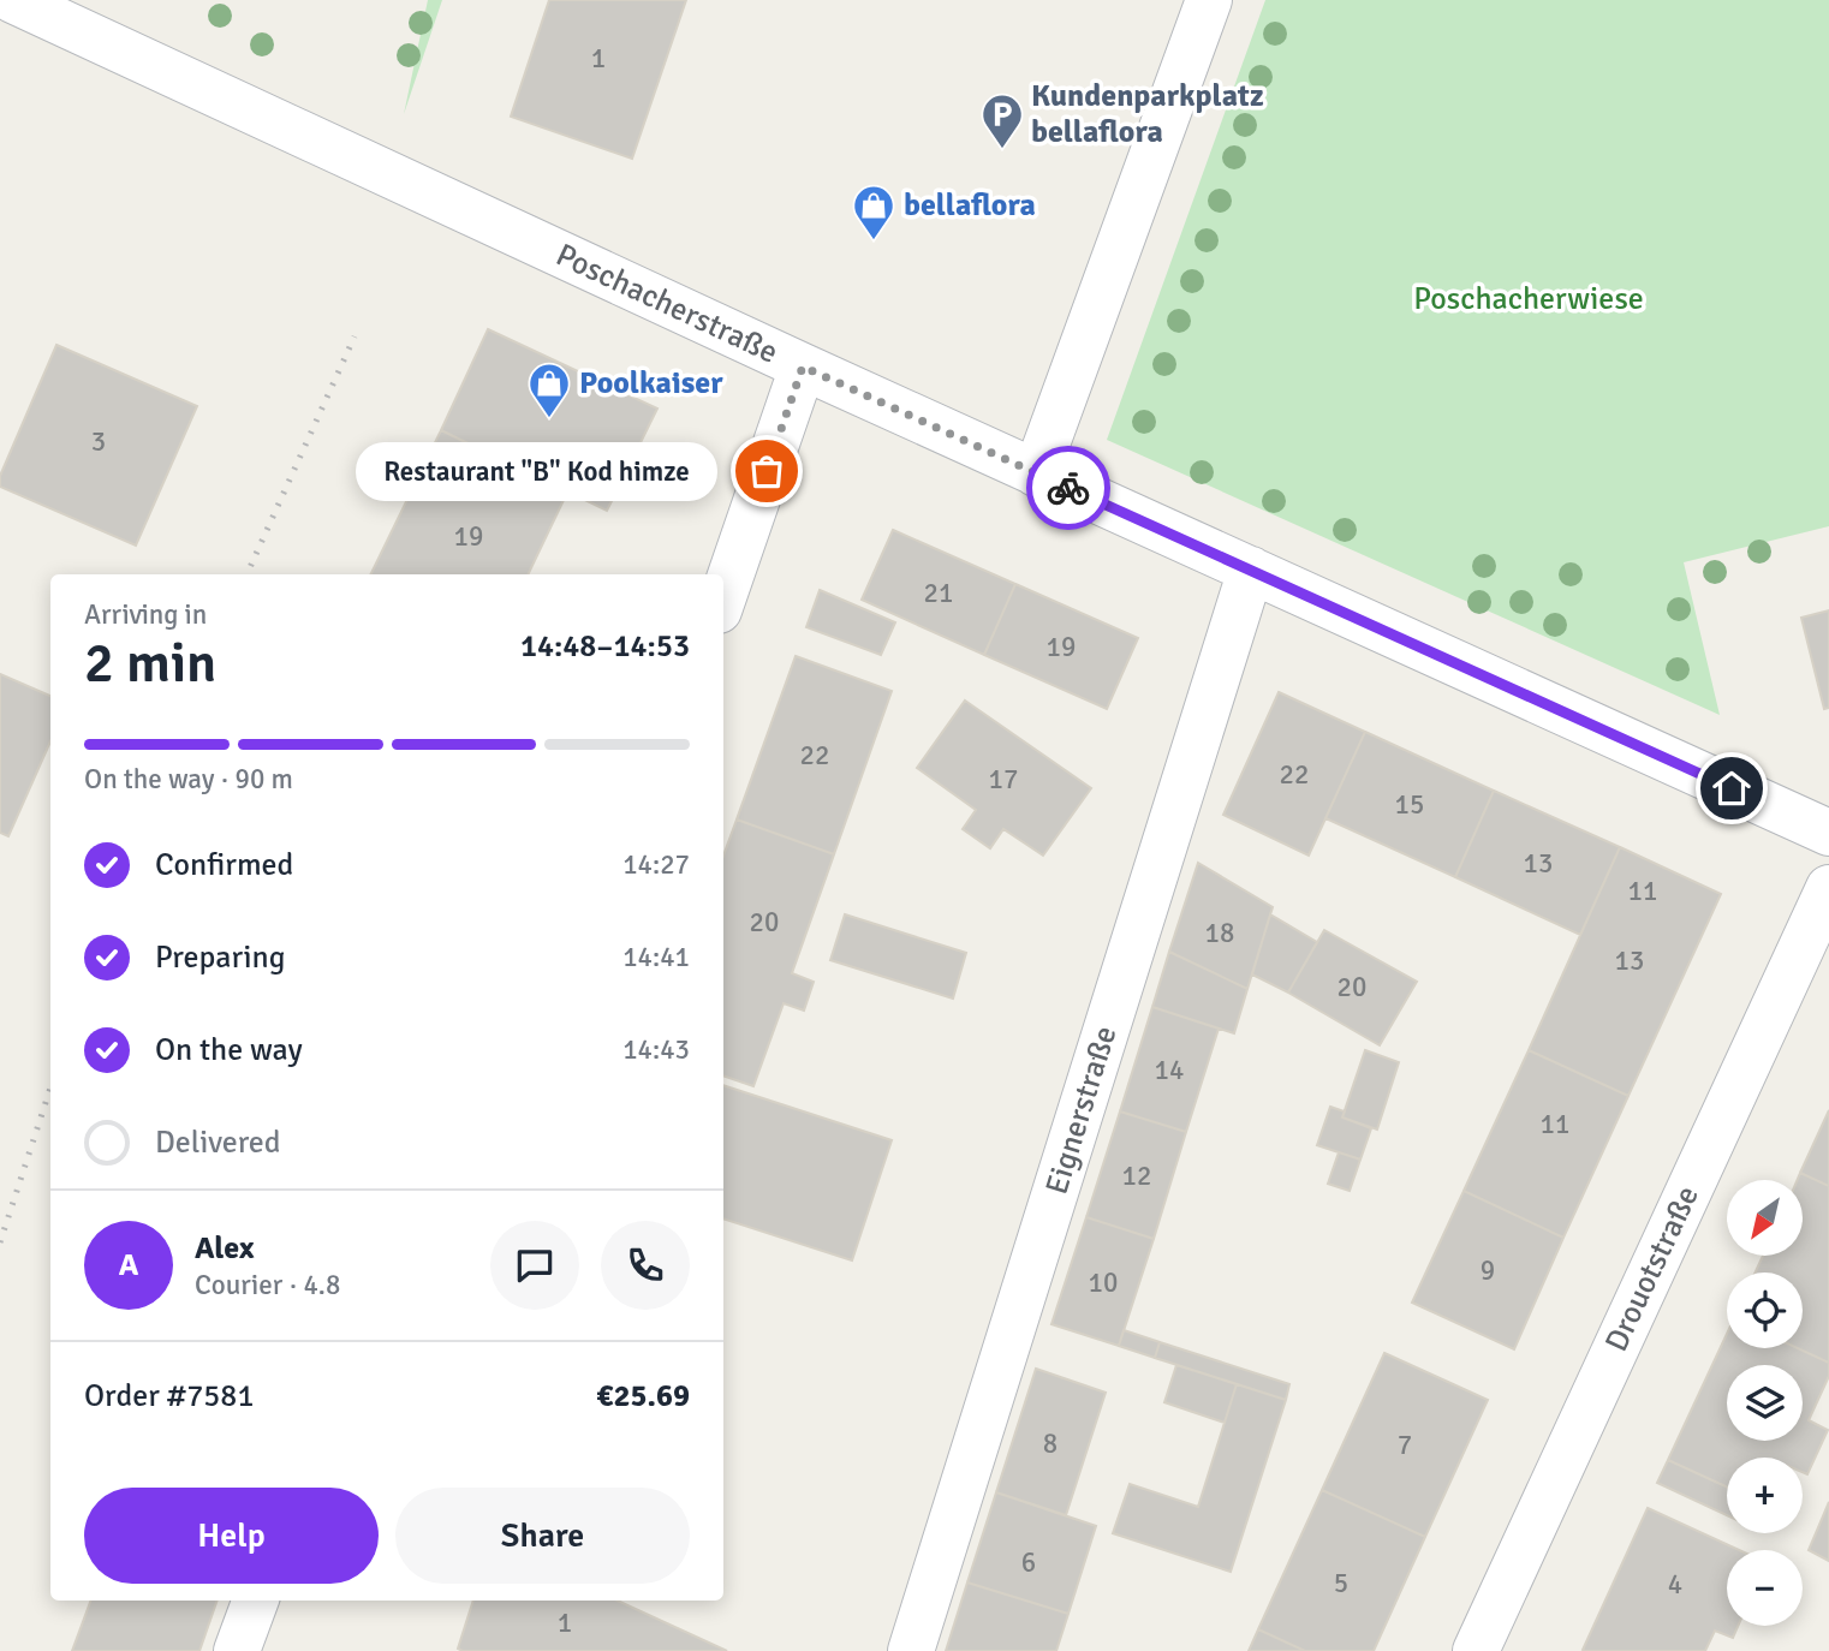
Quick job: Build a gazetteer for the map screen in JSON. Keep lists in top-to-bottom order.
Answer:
{
  "streets": {
    "street": ["Poschacherstraße", "Eignerstraße", "Drouotstraße"]
  },
  "crossings": [
    ["Poschacherstraße", "Eignerstraße"]
  ],
  "parks": ["Poschacherwiese"],
  "places": {
    "parking": ["Kundenparkplatz bellaflora"],
    "shop": ["bellaflora", "Poolkaiser"],
    "other": ["Restaurant \"B\" Kod himze"]
  },
  "house_numbers": [
    "1",
    "3",
    "19",
    "21",
    "19",
    "22",
    "22",
    "17",
    "15",
    "13",
    "11",
    "20",
    "18",
    "13",
    "20",
    "14",
    "11",
    "12",
    "9",
    "10",
    "8",
    "7",
    "6",
    "5",
    "4",
    "1"
  ],
  "north": "bottom left",
  "page": {
    "bubble": "Restaurant \"B\" Kod himze",
    "heading": ["2 min", "Arriving in", "14:48–14:53"],
    "panel": [
      "Alex",
      "Courier · 4.8",
      "Order #7581",
      "€25.69"
    ],
    "bar": "On the way · 90 m",
    "list": [
      ["Confirmed", "14:27"],
      ["Preparing", "14:41"],
      ["On the way", "14:43"],
      "Delivered"
    ],
    "map_buttons": ["+", "−"],
    "round": "A",
    "buttons": ["Help", "Share"]
  }
}
